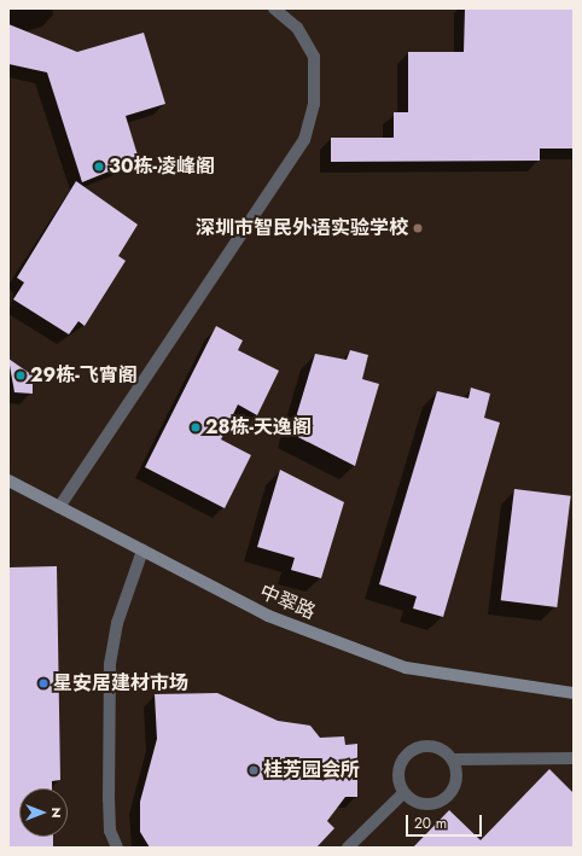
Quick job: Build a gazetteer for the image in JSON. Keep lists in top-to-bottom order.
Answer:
{
  "streets": {
    "main road": ["中翠路"]
  },
  "places": [
    "30栋-凌峰阁",
    "深圳市智民外语实验学校",
    "29栋-飞宵阁",
    "28栋-天逸阁",
    "星安居建材市场",
    "桂芳园会所"
  ],
  "scale_bar": "20 m",
  "north": "right"
}
